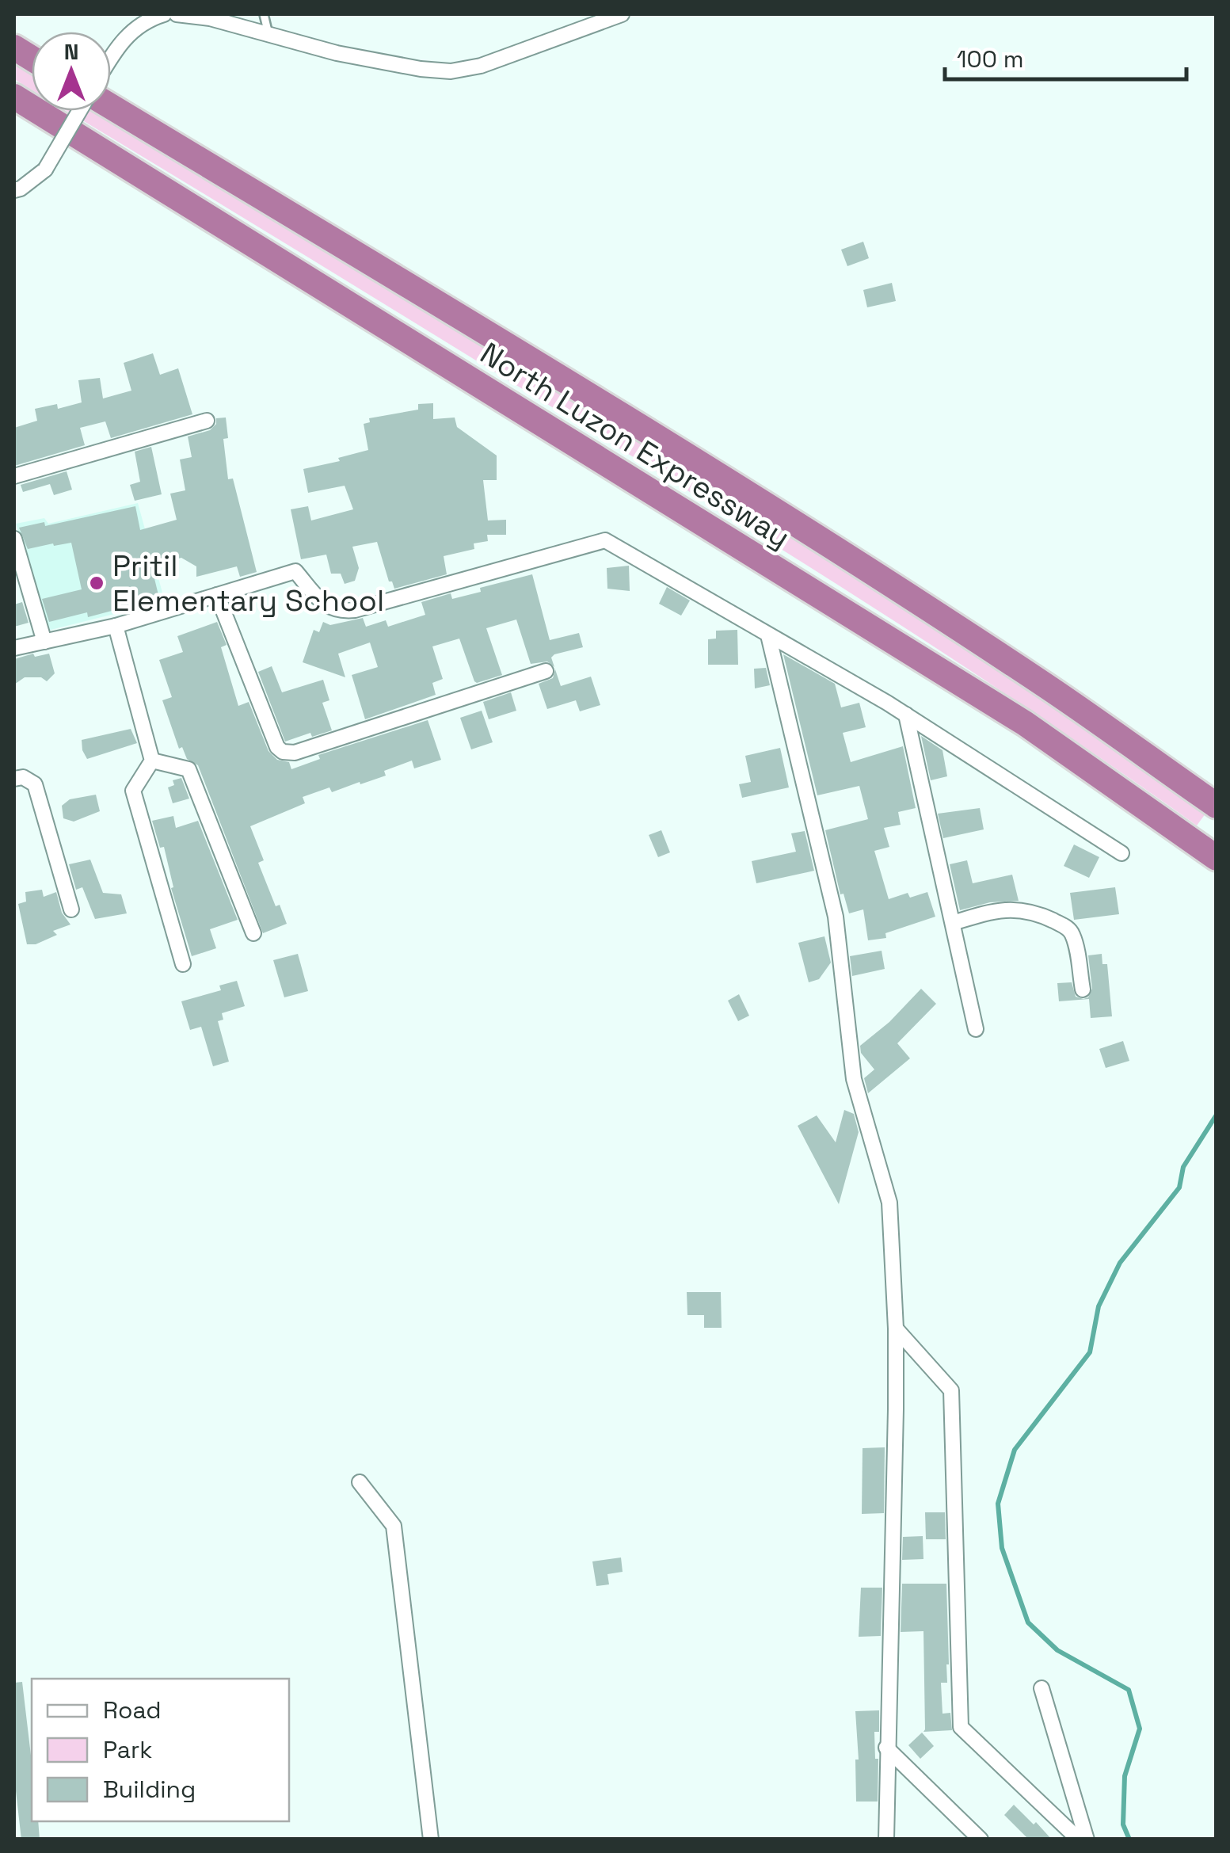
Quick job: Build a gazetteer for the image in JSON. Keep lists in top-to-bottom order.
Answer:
{
  "streets": {
    "highway": ["North Luzon Expressway"]
  },
  "places": ["Pritil Elementary School"],
  "legend": ["Road", "Park", "Building"],
  "scale_bar": "100 m",
  "north": "top"
}
